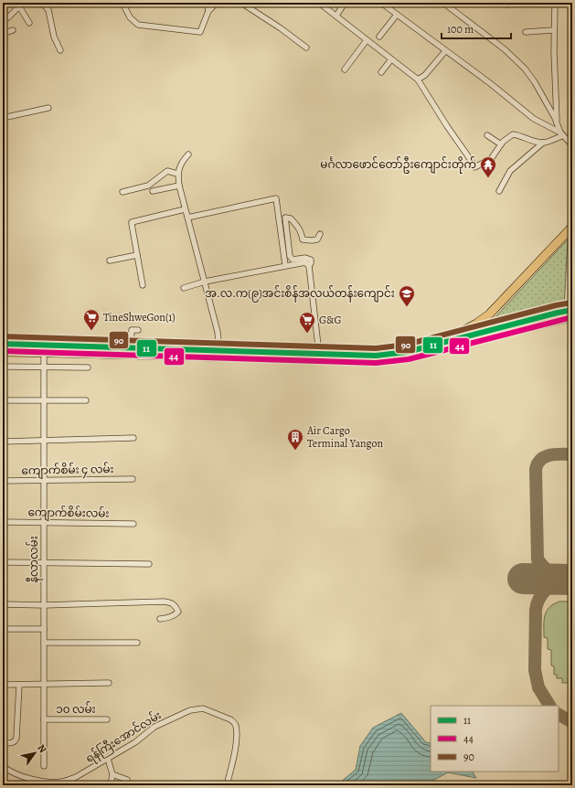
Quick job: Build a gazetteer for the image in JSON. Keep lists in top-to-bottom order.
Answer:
{
  "streets": {
    "street": [
      "ကျောက်စိမ်း ၄ လမ်း",
      "ကျောက်စိမ်းလမ်း",
      "နီလာလမ်း",
      "၁၀ လမ်း",
      "ရန်ကြီးအောင်လမ်း"
    ]
  },
  "crossings": [
    ["ကျောက်စိမ်း ၄ လမ်း", "နီလာလမ်း"],
    ["ကျောက်စိမ်းလမ်း", "နီလာလမ်း"],
    ["နီလာလမ်း", "၁၀ လမ်း"]
  ],
  "places": {
    "temple": ["မင်္ဂလာဖောင်တော်ဦးကျောင်းတိုက်"],
    "school or university": ["အ.လ.က(၉)အင်းစိန်အလယ်တန်းကျောင်း"],
    "supermarket": ["TineShweGon(1)", "G&G"],
    "building": ["Air Cargo Terminal Yangon"]
  },
  "lines": ["transit line 90", "transit line 11", "transit line 44"],
  "legend": ["11", "44", "90"],
  "scale_bar": "100 m",
  "north": "top right"
}
